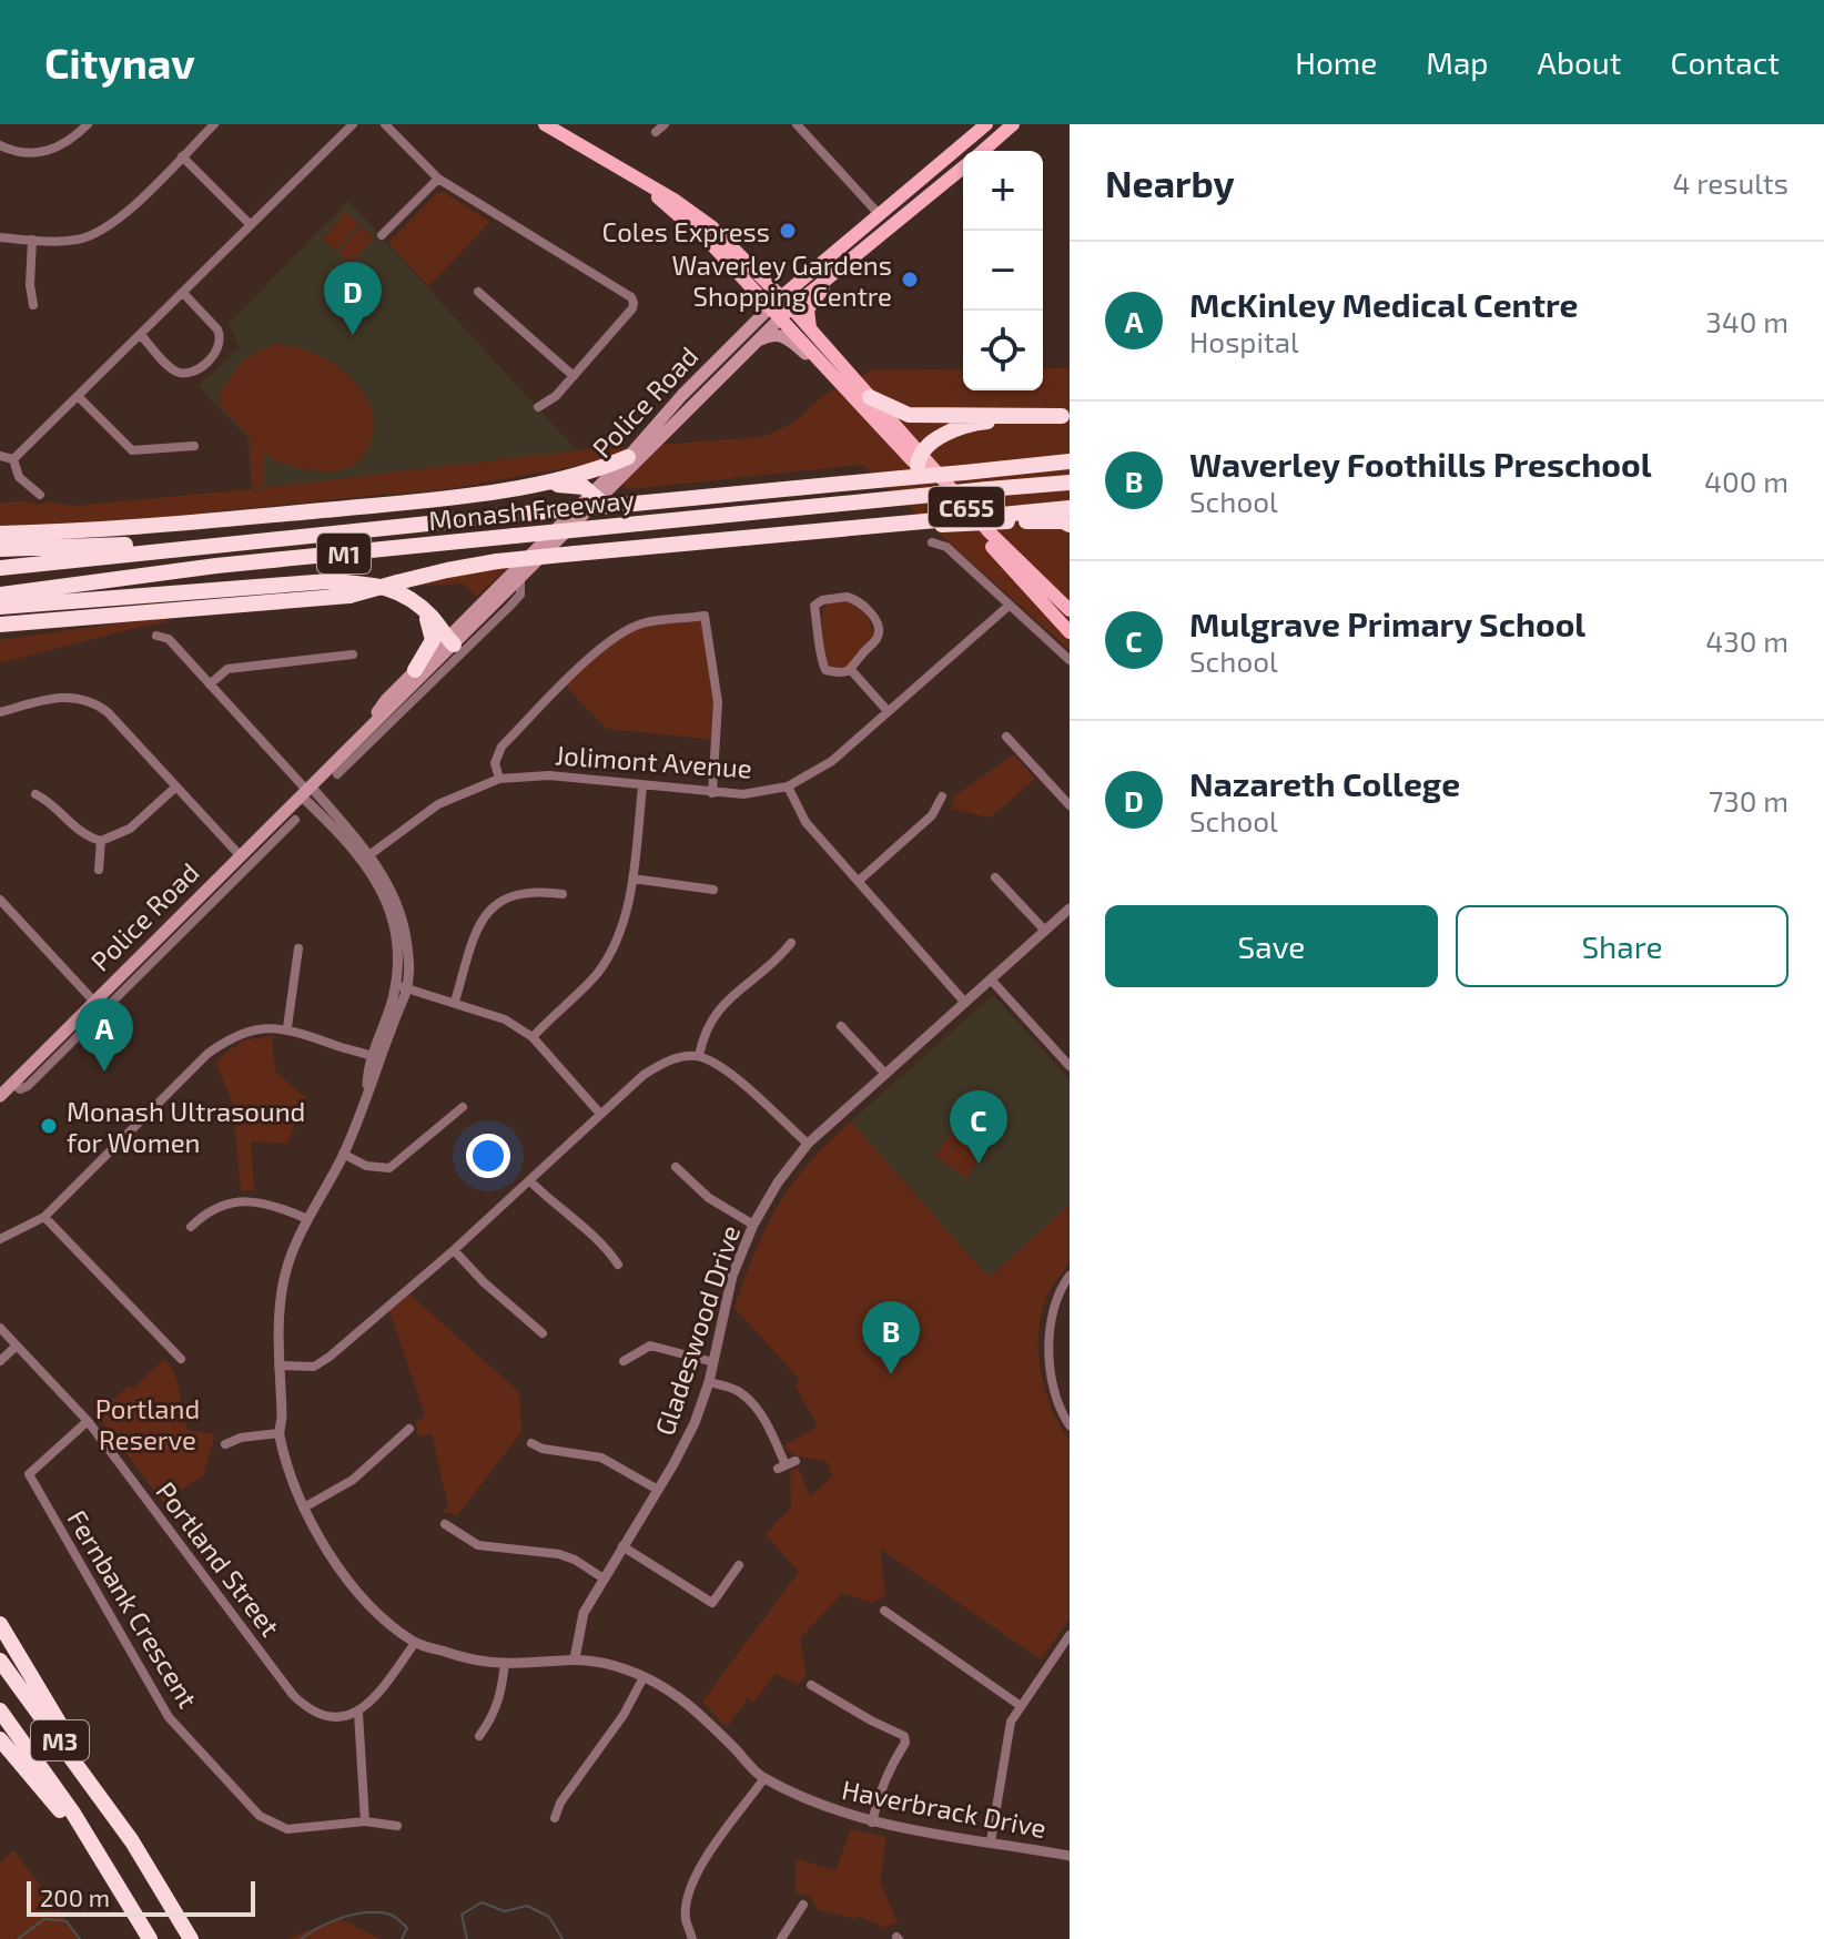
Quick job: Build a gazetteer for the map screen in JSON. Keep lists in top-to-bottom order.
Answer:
{
  "streets": {
    "highway": ["Monash Freeway", "M1", "M3"],
    "main road": ["Police Road", "C655"],
    "street": [
      "Jolimont Avenue",
      "Gladeswood Drive",
      "Portland Street",
      "Fernbank Crescent",
      "Haverbrack Drive"
    ]
  },
  "crossings": [
    ["Police Road", "C655"],
    ["Police Road", "Haverbrack Drive"],
    ["Jolimont Avenue", "Haverbrack Drive"],
    ["Gladeswood Drive", "Haverbrack Drive"],
    ["Portland Street", "Fernbank Crescent"]
  ],
  "parks": ["Portland Reserve"],
  "places": ["Coles Express", "Waverley Gardens Shopping Centre", "Monash Ultrasound for Women"],
  "scale_bar": "200 m",
  "page": {
    "header": "Citynav",
    "nav": [
      "Home",
      "Map",
      "About",
      "Contact"
    ],
    "heading": ["Nearby", "4 results"],
    "map_buttons": ["+", "−"],
    "list": [
      {
        "mark": "A",
        "name": "McKinley Medical Centre",
        "note": "Hospital",
        "value": "340 m"
      },
      {
        "mark": "B",
        "name": "Waverley Foothills Preschool",
        "note": "School",
        "value": "400 m"
      },
      {
        "mark": "C",
        "name": "Mulgrave Primary School",
        "note": "School",
        "value": "430 m"
      },
      {
        "mark": "D",
        "name": "Nazareth College",
        "note": "School",
        "value": "730 m"
      }
    ],
    "pins": [
      "D",
      "A",
      "C",
      "B"
    ],
    "buttons": ["Save", "Share"],
    "scale": "200 m"
  }
}
